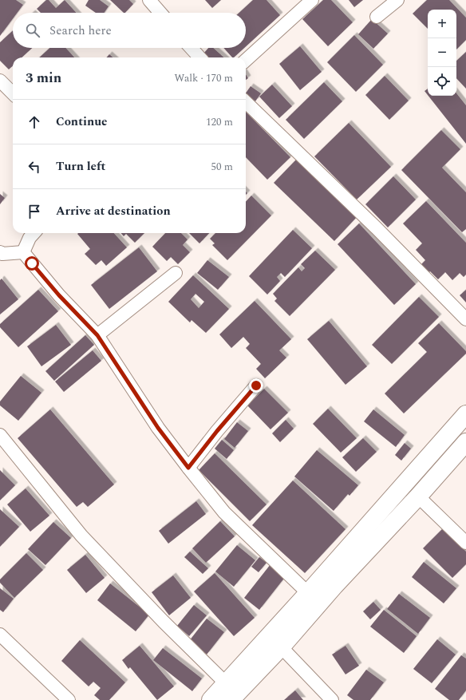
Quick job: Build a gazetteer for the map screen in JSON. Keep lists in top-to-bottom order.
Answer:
{
  "page": {
    "map_buttons": ["+", "−"],
    "search": "Search here",
    "heading": ["3 min", "Walk · 170 m"],
    "list": [
      ["Continue", "120 m"],
      ["Turn left", "50 m"],
      "Arrive at destination"
    ]
  }
}
